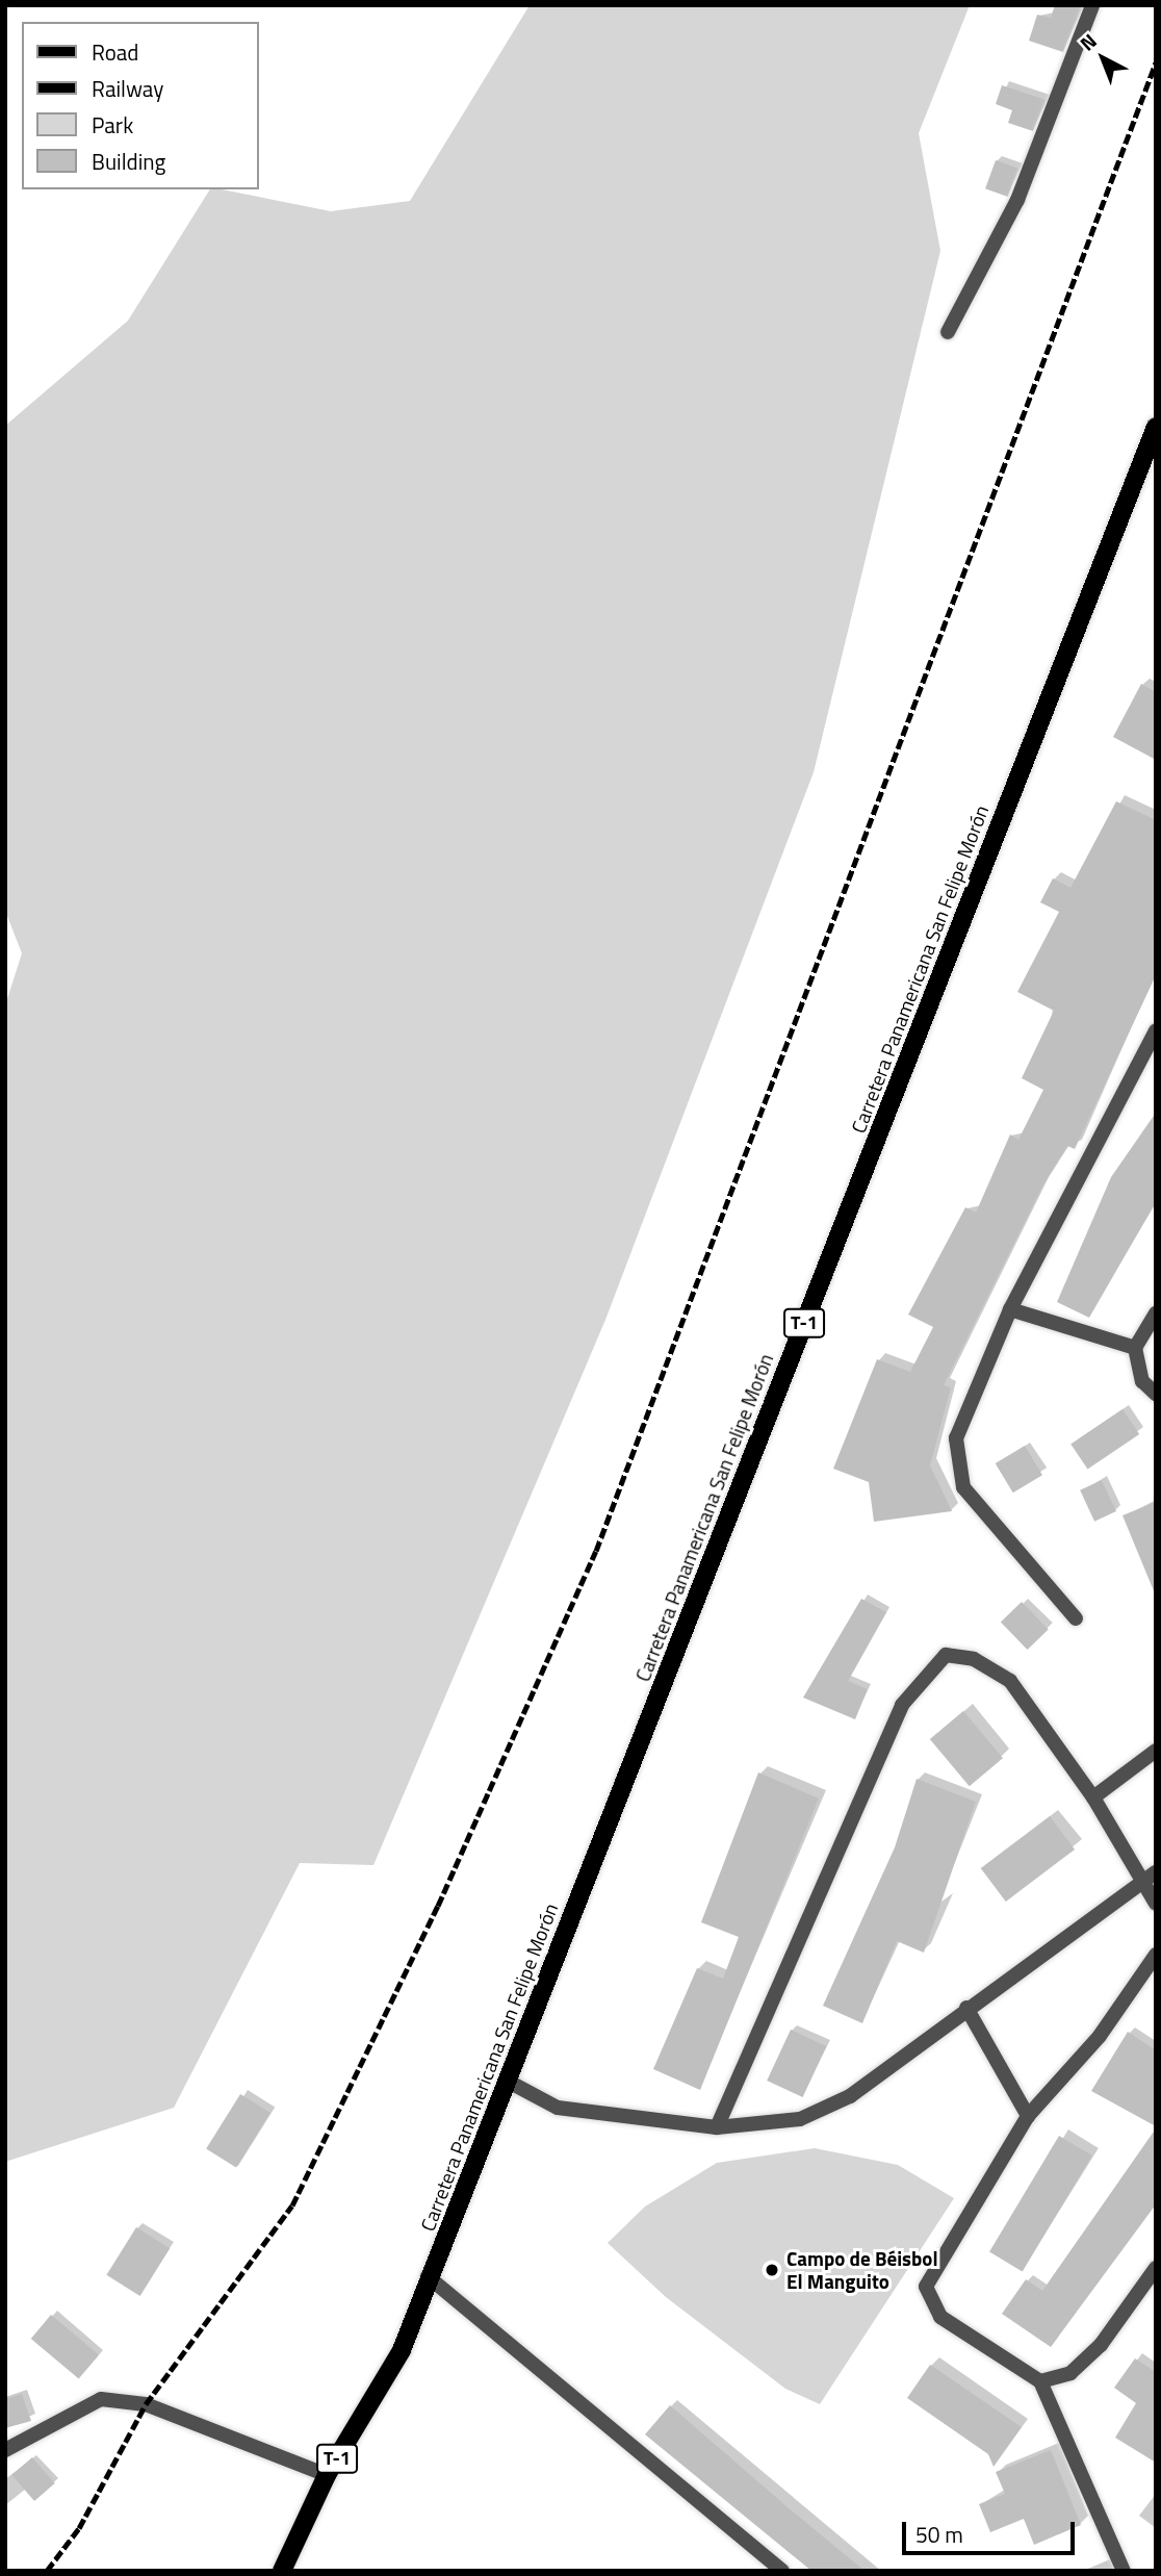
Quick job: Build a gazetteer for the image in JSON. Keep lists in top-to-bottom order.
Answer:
{
  "streets": {
    "main road": ["Carretera Panamericana San Felipe Morón", "T-1"]
  },
  "places": ["Campo de Béisbol El Manguito"],
  "legend": [
    "Road",
    "Railway",
    "Park",
    "Building"
  ],
  "scale_bar": "50 m",
  "north": "top left"
}
